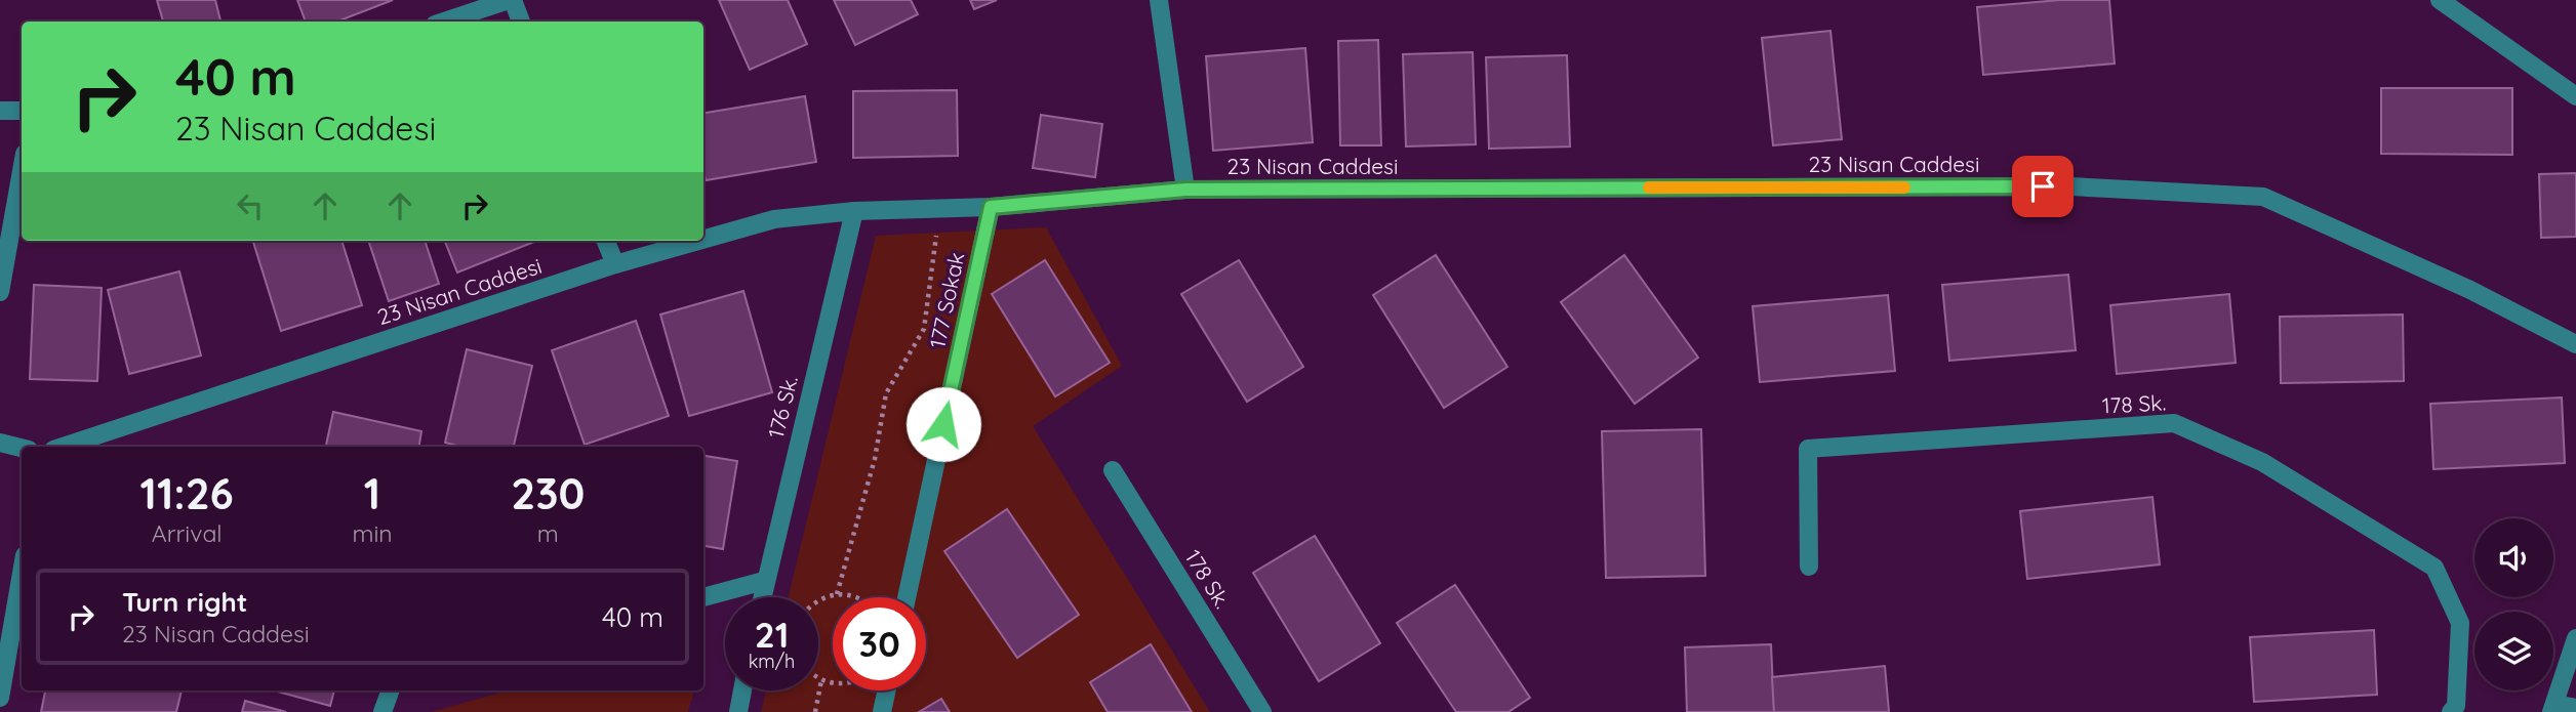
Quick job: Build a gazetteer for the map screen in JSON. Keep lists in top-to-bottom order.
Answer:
{
  "streets": {
    "street": [
      "23 Nisan Caddesi",
      "177 Sokak",
      "178 Sk.",
      "176 Sk."
    ]
  },
  "crossings": [
    ["23 Nisan Caddesi", "177 Sokak"],
    ["23 Nisan Caddesi", "176 Sk."]
  ],
  "page": {
    "turn": ["40 m", "23 Nisan Caddesi"],
    "eta": [
      "11:26",
      "Arrival",
      "1",
      "min",
      "230",
      "m"
    ],
    "list": [
      {
        "name": "Turn right",
        "note": "23 Nisan Caddesi",
        "value": "40 m"
      }
    ],
    "speed": "21 km/h",
    "limit": "30"
  }
}
